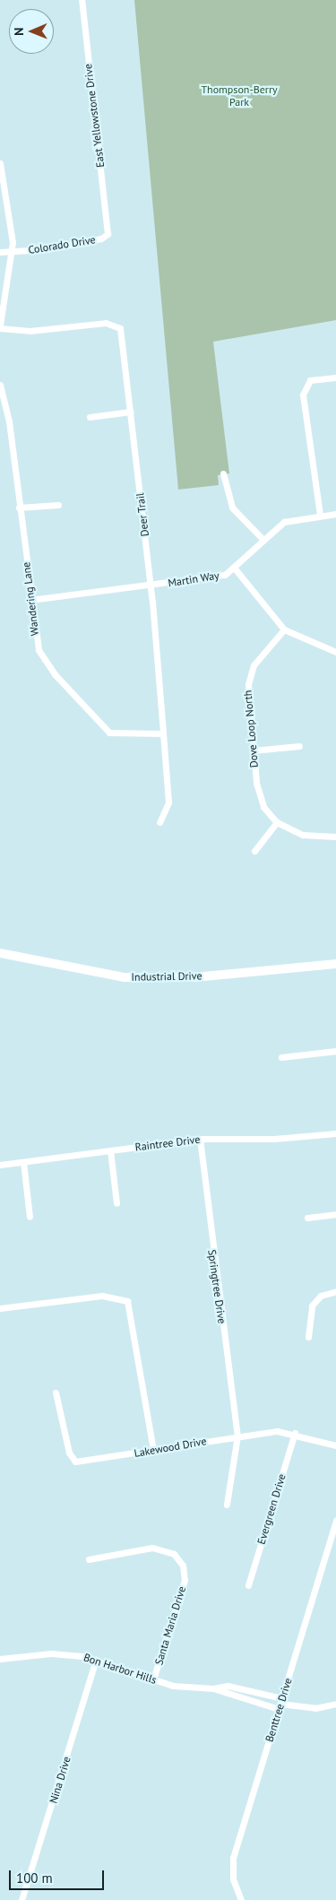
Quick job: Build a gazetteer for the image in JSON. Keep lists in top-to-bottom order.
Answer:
{
  "streets": {
    "street": [
      "East Yellowstone Drive",
      "Colorado Drive",
      "Deer Trail",
      "Martin Way",
      "Wandering Lane",
      "Dove Loop North",
      "Industrial Drive",
      "Raintree Drive",
      "Springtree Drive",
      "Lakewood Drive",
      "Evergreen Drive",
      "Santa Maria Drive",
      "Bon Harbor Hills",
      "Benttree Drive",
      "Nina Drive"
    ]
  },
  "crossings": [
    ["East Yellowstone Drive", "Colorado Drive"],
    ["Deer Trail", "Martin Way"],
    ["Deer Trail", "Wandering Lane"],
    ["Martin Way", "Wandering Lane"],
    ["Raintree Drive", "Springtree Drive"],
    ["Springtree Drive", "Lakewood Drive"],
    ["Lakewood Drive", "Evergreen Drive"],
    ["Santa Maria Drive", "Bon Harbor Hills"],
    ["Bon Harbor Hills", "Benttree Drive"],
    ["Bon Harbor Hills", "Nina Drive"]
  ],
  "parks": ["Thompson-Berry Park"],
  "scale_bar": "100 m",
  "north": "left"
}
